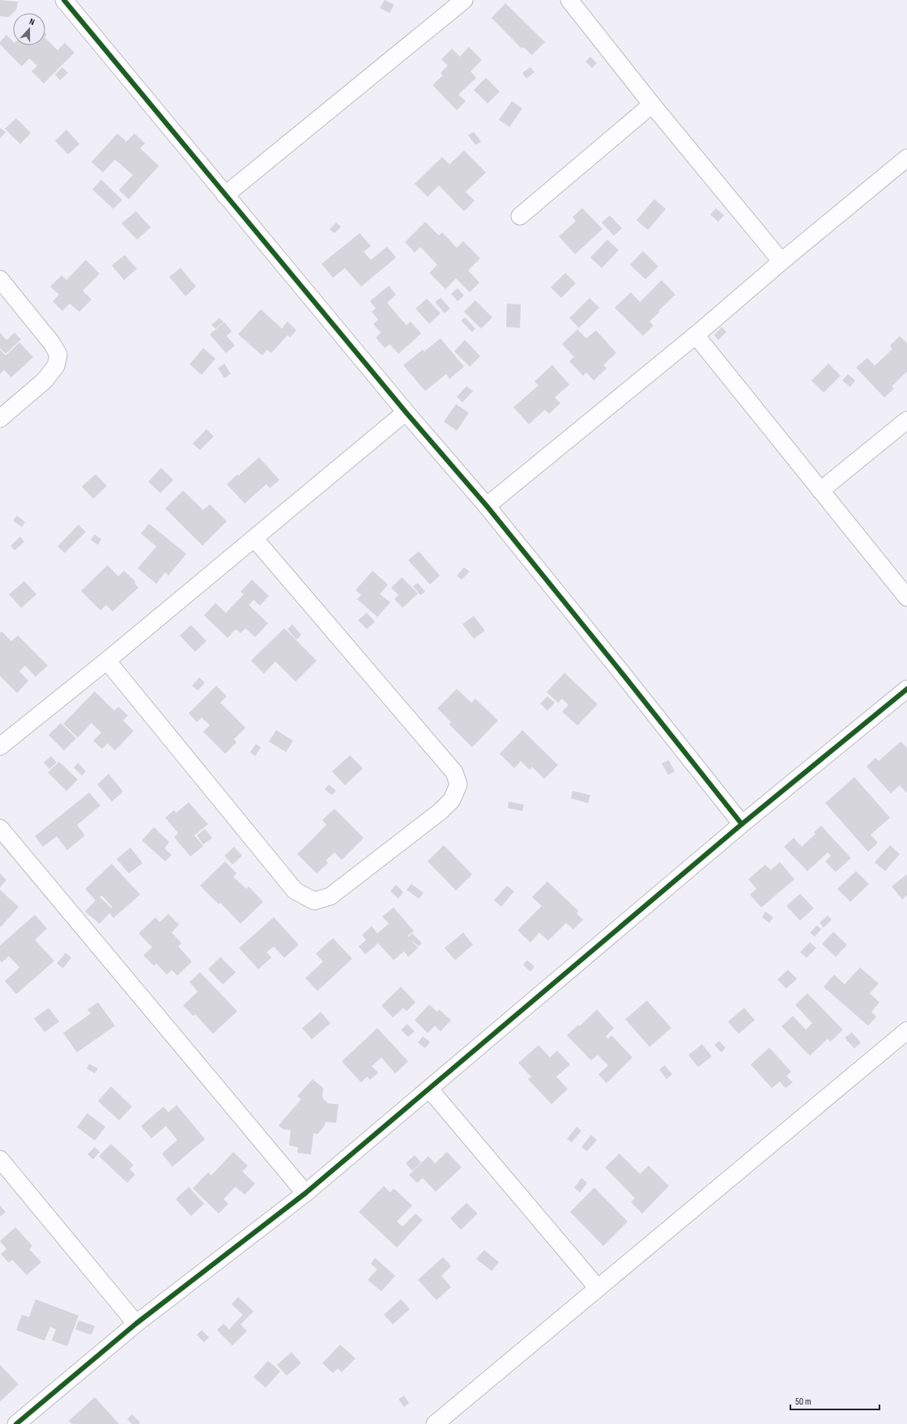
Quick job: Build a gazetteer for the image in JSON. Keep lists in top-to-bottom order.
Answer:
{
  "scale_bar": "50 m",
  "north": "top"
}
